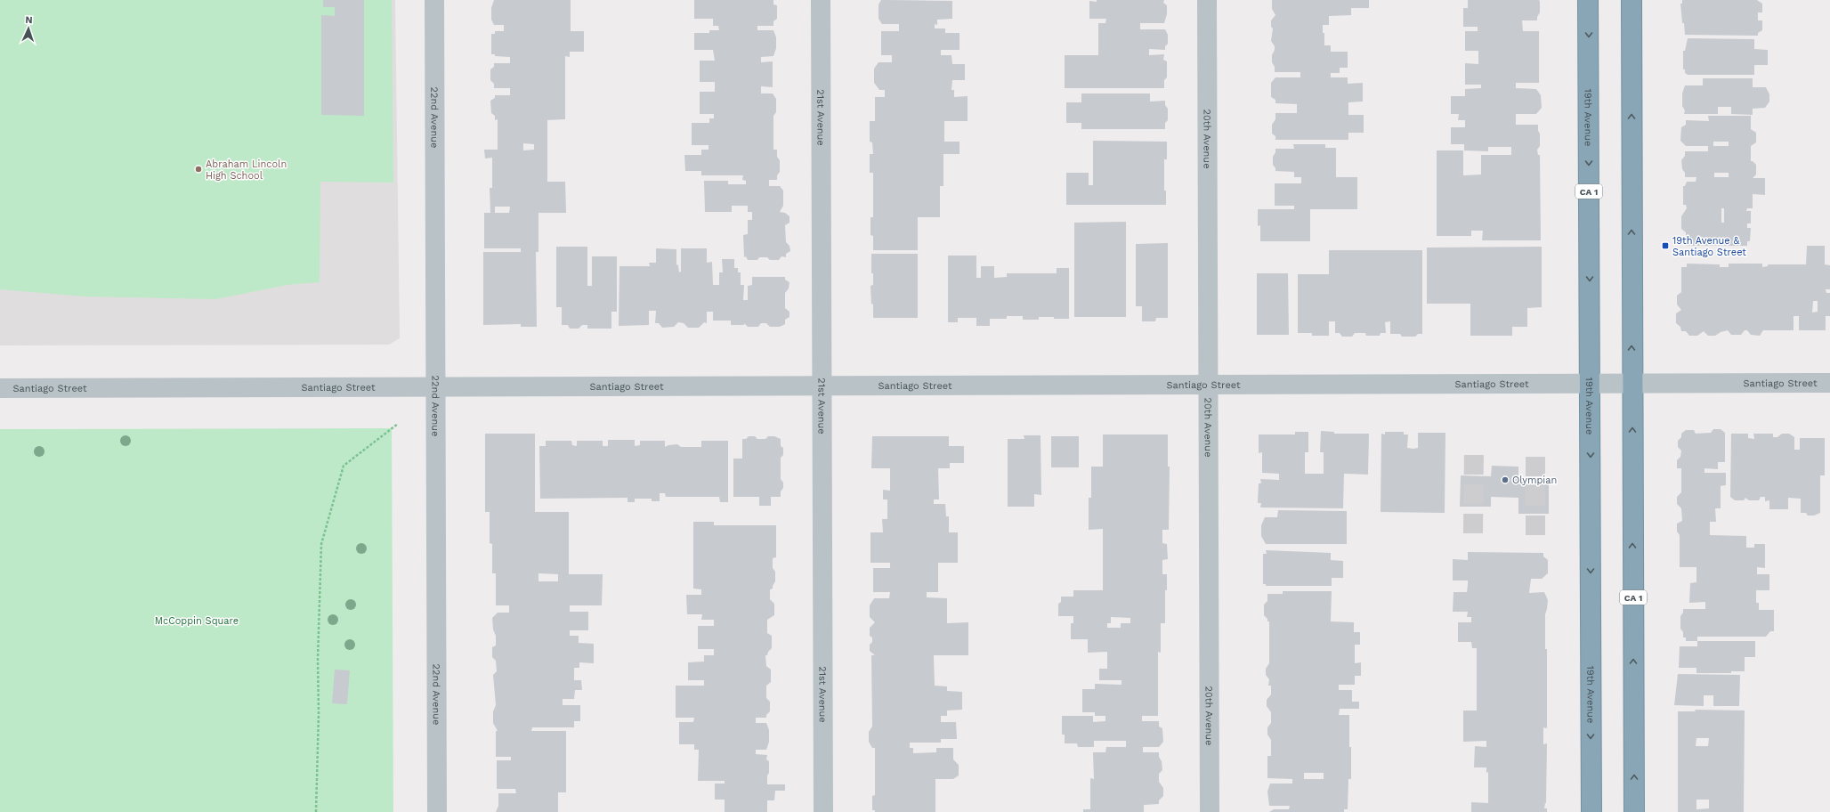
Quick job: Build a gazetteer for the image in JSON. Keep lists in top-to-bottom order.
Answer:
{
  "streets": {
    "highway": ["19th Avenue", "CA 1"],
    "street": [
      "22nd Avenue",
      "21st Avenue",
      "20th Avenue",
      "Santiago Street"
    ]
  },
  "crossings": [
    ["22nd Avenue", "Santiago Street"],
    ["21st Avenue", "Santiago Street"],
    ["19th Avenue", "Santiago Street"],
    ["20th Avenue", "Santiago Street"],
    ["CA 1", "Santiago Street"]
  ],
  "parks": ["McCoppin Square"],
  "places": {
    "other": ["Abraham Lincoln High School", "Olympian"],
    "transit": ["19th Avenue & Santiago Street"]
  },
  "north": "top"
}
